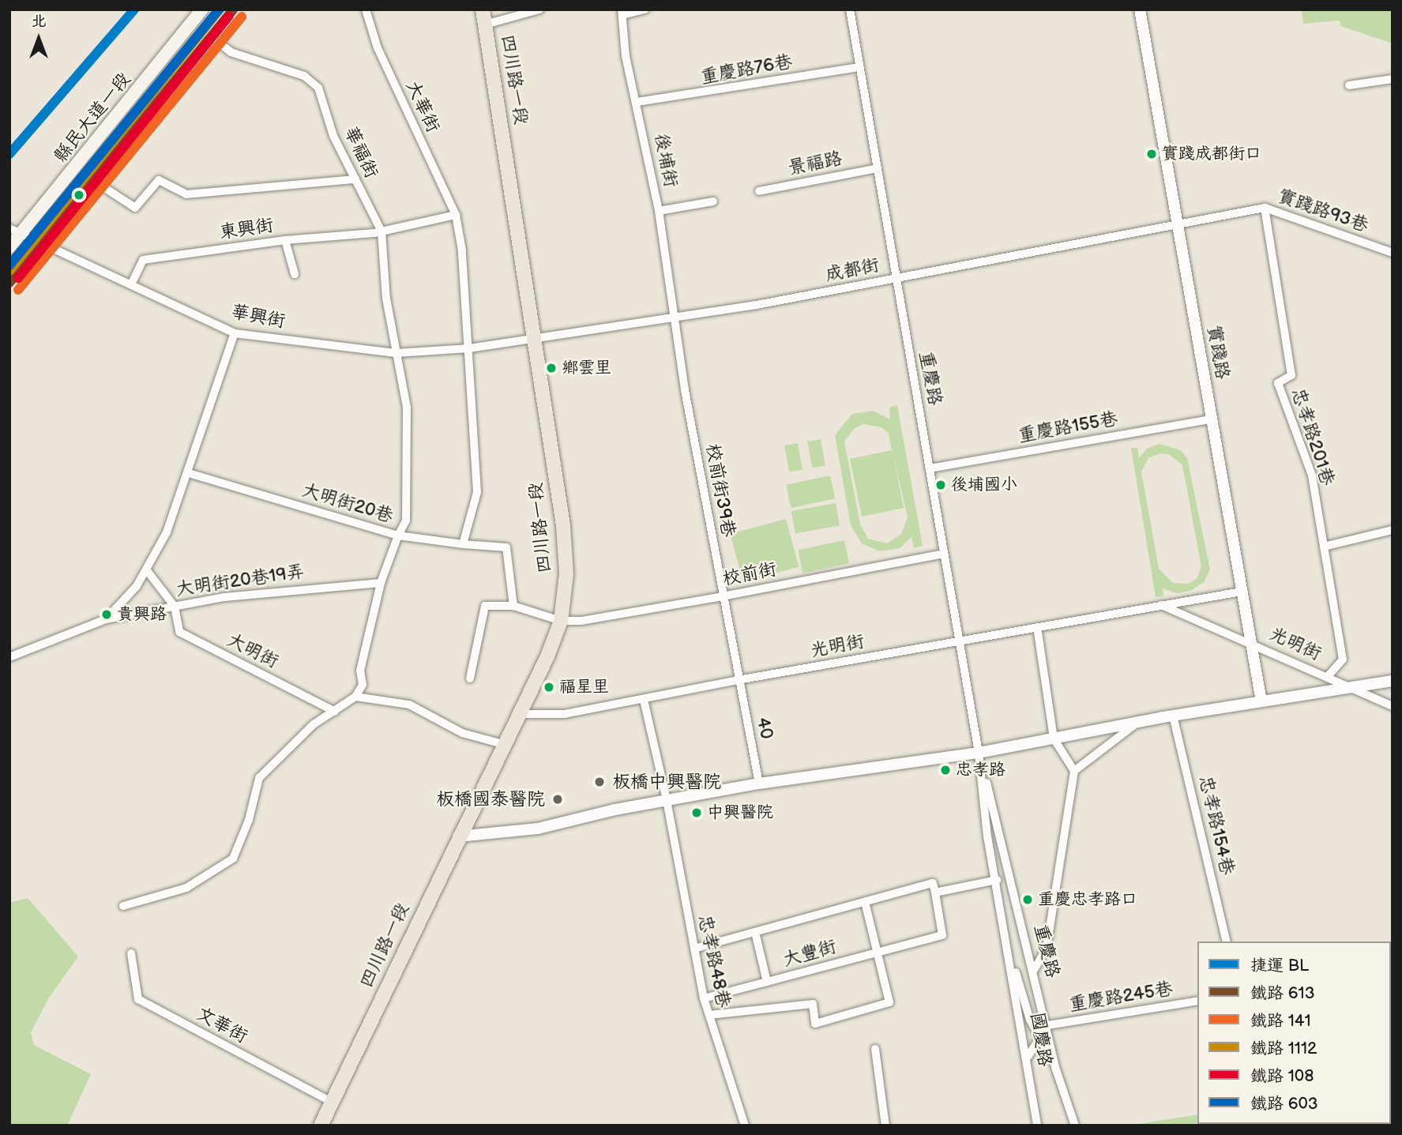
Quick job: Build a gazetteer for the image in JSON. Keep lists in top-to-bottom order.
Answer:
{
  "streets": {
    "main road": ["四川路一段", "縣民大道一段"],
    "street": [
      "重慶路76巷",
      "大華街",
      "華福街",
      "後埔街",
      "景福路",
      "實踐路93巷",
      "東興街",
      "成都街",
      "華興街",
      "實踐路",
      "重慶路",
      "重慶路155巷",
      "忠孝路201巷",
      "校前街39巷",
      "大明街20巷",
      "校前街",
      "大明街20巷19弄",
      "光明街",
      "大明街",
      "40",
      "忠孝路154巷",
      "大豐街",
      "忠孝路48巷",
      "重慶路245巷",
      "文華街",
      "國慶路"
    ]
  },
  "crossings": [
    ["重慶路76巷", "後埔街"],
    ["重慶路76巷", "重慶路"],
    ["四川路一段", "成都街"],
    ["四川路一段", "校前街"],
    ["四川路一段", "光明街"],
    ["四川路一段", "文華街"],
    ["大華街", "華興街"],
    ["縣民大道一段", "華福街"],
    ["縣民大道一段", "華興街"],
    ["華福街", "東興街"],
    ["華福街", "華興街"],
    ["華福街", "大明街20巷"],
    ["後埔街", "成都街"],
    ["後埔街", "校前街39巷"],
    ["景福路", "重慶路"],
    ["實踐路93巷", "成都街"],
    ["實踐路93巷", "實踐路"],
    ["實踐路93巷", "忠孝路201巷"],
    ["東興街", "華興街"],
    ["成都街", "實踐路"],
    ["成都街", "重慶路"],
    ["實踐路", "重慶路155巷"],
    ["實踐路", "光明街"],
    ["重慶路", "重慶路155巷"],
    ["重慶路", "校前街"],
    ["重慶路", "光明街"],
    ["重慶路", "大豐街"],
    ["重慶路", "重慶路245巷"],
    ["重慶路", "國慶路"],
    ["忠孝路201巷", "光明街"],
    ["校前街39巷", "校前街"],
    ["校前街39巷", "光明街"],
    ["校前街39巷", "40"],
    ["大明街20巷", "大明街20巷19弄"],
    ["大明街20巷19弄", "大明街"],
    ["光明街", "40"],
    ["光明街", "忠孝路48巷"],
    ["大豐街", "忠孝路48巷"]
  ],
  "places": [
    "實踐成都街口",
    "鄉雲里",
    "後埔國小",
    "貴興路",
    "福星里",
    "忠孝路",
    "板橋中興醫院",
    "板橋國泰醫院",
    "中興醫院",
    "重慶忠孝路口"
  ],
  "lines": [
    "metro line BL",
    "rail line 613",
    "rail line 1112",
    "rail line 603",
    "rail line 141",
    "rail line 108"
  ],
  "legend": [
    "捷運 BL",
    "鐵路 613",
    "鐵路 141",
    "鐵路 1112",
    "鐵路 108",
    "鐵路 603"
  ],
  "north": "top"
}
